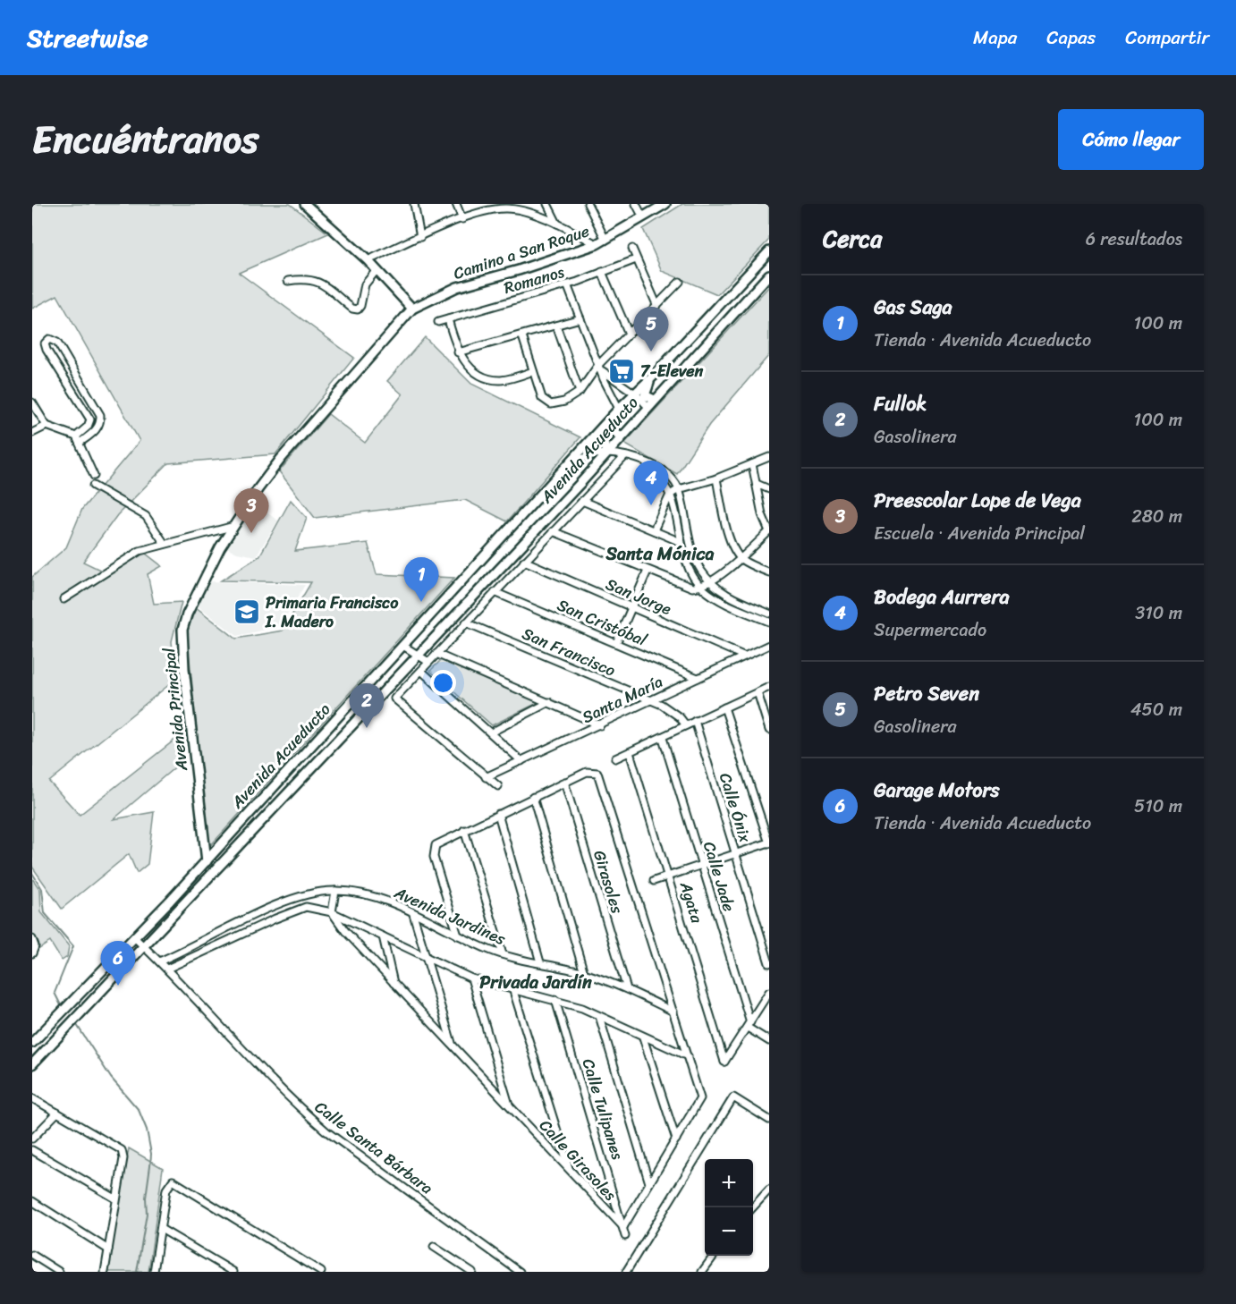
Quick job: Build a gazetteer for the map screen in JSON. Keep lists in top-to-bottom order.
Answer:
{
  "streets": {
    "street": [
      "Camino a San Roque",
      "Romanos",
      "Avenida Acueducto",
      "San Jorge",
      "San Cristóbal",
      "San Francisco",
      "Santa María",
      "Avenida Principal",
      "Calle Ónix",
      "Calle Jade",
      "Girasoles",
      "Agata",
      "Avenida Jardines",
      "Calle Tulipanes",
      "Calle Santa Bárbara",
      "Calle Girasoles"
    ]
  },
  "crossings": [
    ["Camino a San Roque", "Avenida Principal"],
    ["Avenida Acueducto", "Avenida Principal"],
    ["Avenida Acueducto", "Calle Santa Bárbara"],
    ["San Jorge", "Santa María"],
    ["San Cristóbal", "Santa María"],
    ["San Francisco", "Santa María"],
    ["Calle Jade", "Agata"],
    ["Girasoles", "Avenida Jardines"],
    ["Avenida Jardines", "Calle Santa Bárbara"],
    ["Avenida Jardines", "Calle Girasoles"],
    ["Calle Tulipanes", "Calle Girasoles"]
  ],
  "districts": ["Santa Mónica", "Privada Jardín"],
  "places": {
    "supermarket": ["7-Eleven"],
    "school or university": ["Primaria Francisco I. Madero"]
  },
  "page": {
    "header": "Streetwise",
    "nav": ["Mapa", "Capas", "Compartir"],
    "title": "Encuéntranos",
    "buttons": "Cómo llegar",
    "heading": ["Cerca", "6 resultados"],
    "list": [
      {
        "mark": "1",
        "name": "Gas Saga",
        "note": "Tienda · Avenida Acueducto",
        "value": "100 m"
      },
      {
        "mark": "2",
        "name": "Fullok",
        "note": "Gasolinera",
        "value": "100 m"
      },
      {
        "mark": "3",
        "name": "Preescolar Lope de Vega",
        "note": "Escuela · Avenida Principal",
        "value": "280 m"
      },
      {
        "mark": "4",
        "name": "Bodega Aurrera",
        "note": "Supermercado",
        "value": "310 m"
      },
      {
        "mark": "5",
        "name": "Petro Seven",
        "note": "Gasolinera",
        "value": "450 m"
      },
      {
        "mark": "6",
        "name": "Garage Motors",
        "note": "Tienda · Avenida Acueducto",
        "value": "510 m"
      }
    ],
    "pins": [
      "5",
      "4",
      "3",
      "1",
      "2",
      "6"
    ],
    "map_buttons": ["+", "−"]
  }
}
